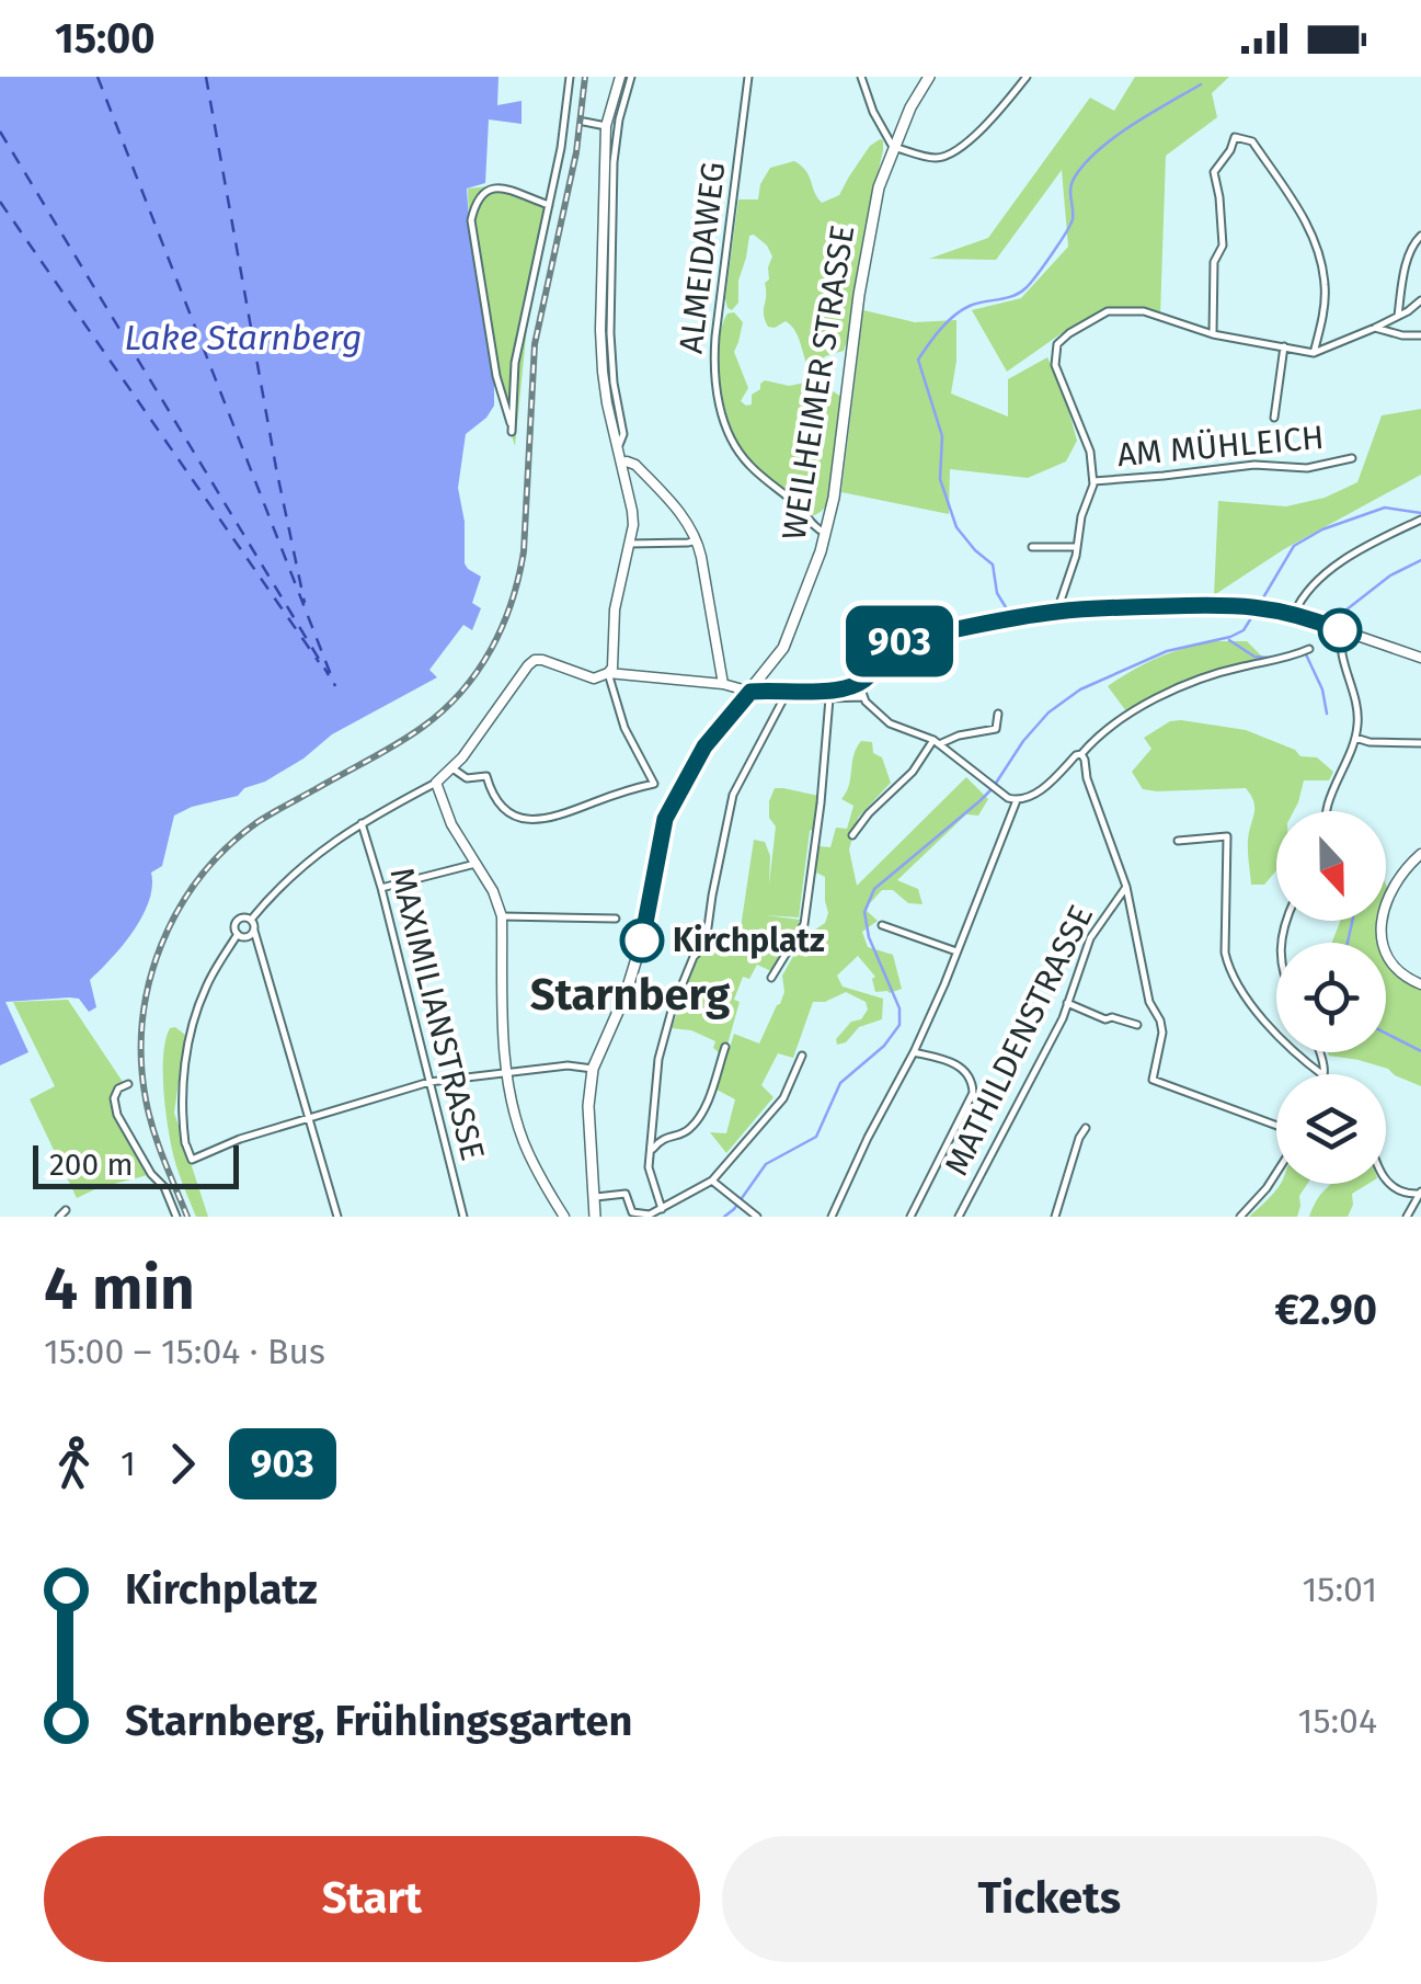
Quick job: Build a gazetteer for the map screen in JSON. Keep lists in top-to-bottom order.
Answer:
{
  "streets": {
    "main road": ["WEILHEIMER STRASSE"],
    "street": [
      "ALMEIDAWEG",
      "AM MÜHLEICH",
      "MAXIMILIANSTRASSE",
      "MATHILDENSTRASSE"
    ]
  },
  "crossings": [
    ["ALMEIDAWEG", "WEILHEIMER STRASSE"]
  ],
  "districts": ["Starnberg"],
  "water": ["Lake Starnberg"],
  "places": ["Kirchplatz"],
  "lines": ["bus line 903"],
  "scale_bar": "200 m",
  "north": "bottom",
  "page": {
    "status": "15:00",
    "on_map": "903",
    "scale": "200 m",
    "heading": ["4 min", "15:00 – 15:04 · Bus", "€2.90"],
    "legs": ["1", "903"],
    "list": [
      {
        "name": "Kirchplatz",
        "value": "15:01"
      },
      {
        "name": "Starnberg, Frühlingsgarten",
        "value": "15:04"
      }
    ],
    "buttons": ["Start", "Tickets"]
  }
}
